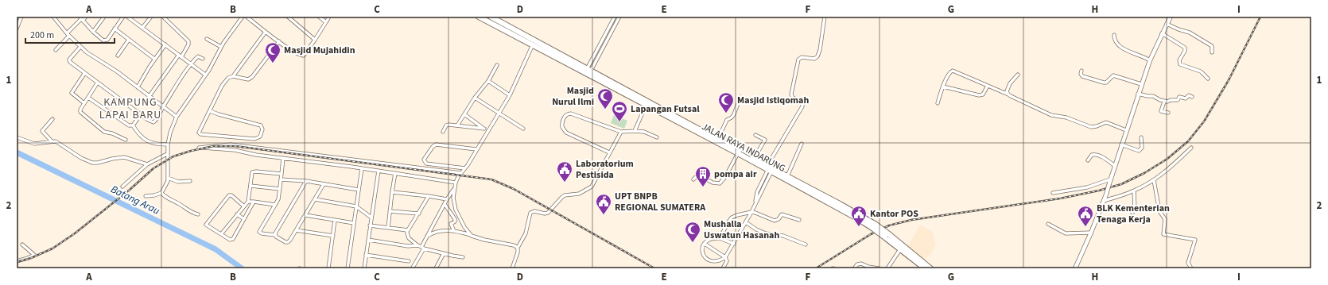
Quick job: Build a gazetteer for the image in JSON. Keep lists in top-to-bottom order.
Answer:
{
  "streets": {
    "highway": ["JALAN RAYA INDARUNG"]
  },
  "districts": ["KAMPUNG LAPAI BARU"],
  "water": ["Batang Arau"],
  "places": {
    "mosque": [
      "Masjid Mujahidin",
      "Masjid Nurul Ilmi",
      "Masjid Istiqomah",
      "Mushalla Uswatun Hasanah"
    ],
    "sports": ["Lapangan Futsal"],
    "public building": [
      "Laboratorium Pestisida",
      "UPT BNPB REGIONAL SUMATERA",
      "Kantor POS",
      "BLK Kementerian Tenaga Kerja"
    ],
    "building": ["pompa air"]
  },
  "scale_bar": "200 m",
  "grid": {
    "columns": [
      "A",
      "B",
      "C",
      "D",
      "E",
      "F",
      "G",
      "H",
      "I"
    ],
    "rows": ["1", "2"]
  }
}
